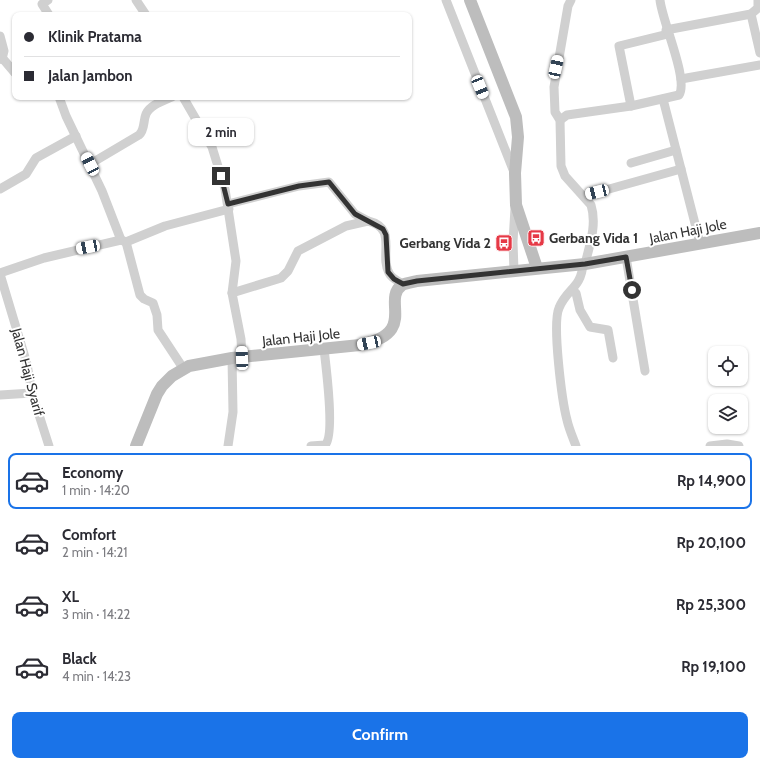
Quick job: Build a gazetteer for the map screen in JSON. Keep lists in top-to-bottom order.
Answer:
{
  "streets": {
    "main road": ["Jalan Haji Jole"],
    "street": ["Jalan Haji Syarif"]
  },
  "places": {
    "bus stop": ["Gerbang Vida 1", "Gerbang Vida 2"]
  },
  "page": {
    "banner": ["Klinik Pratama", "Jalan Jambon"],
    "bubble": "2 min",
    "list": [
      {
        "name": "Economy",
        "note": "1 min · 14:20",
        "value": "Rp 14,900"
      },
      {
        "name": "Comfort",
        "note": "2 min · 14:21",
        "value": "Rp 20,100"
      },
      {
        "name": "XL",
        "note": "3 min · 14:22",
        "value": "Rp 25,300"
      },
      {
        "name": "Black",
        "note": "4 min · 14:23",
        "value": "Rp 19,100"
      }
    ],
    "buttons": "Confirm"
  }
}
